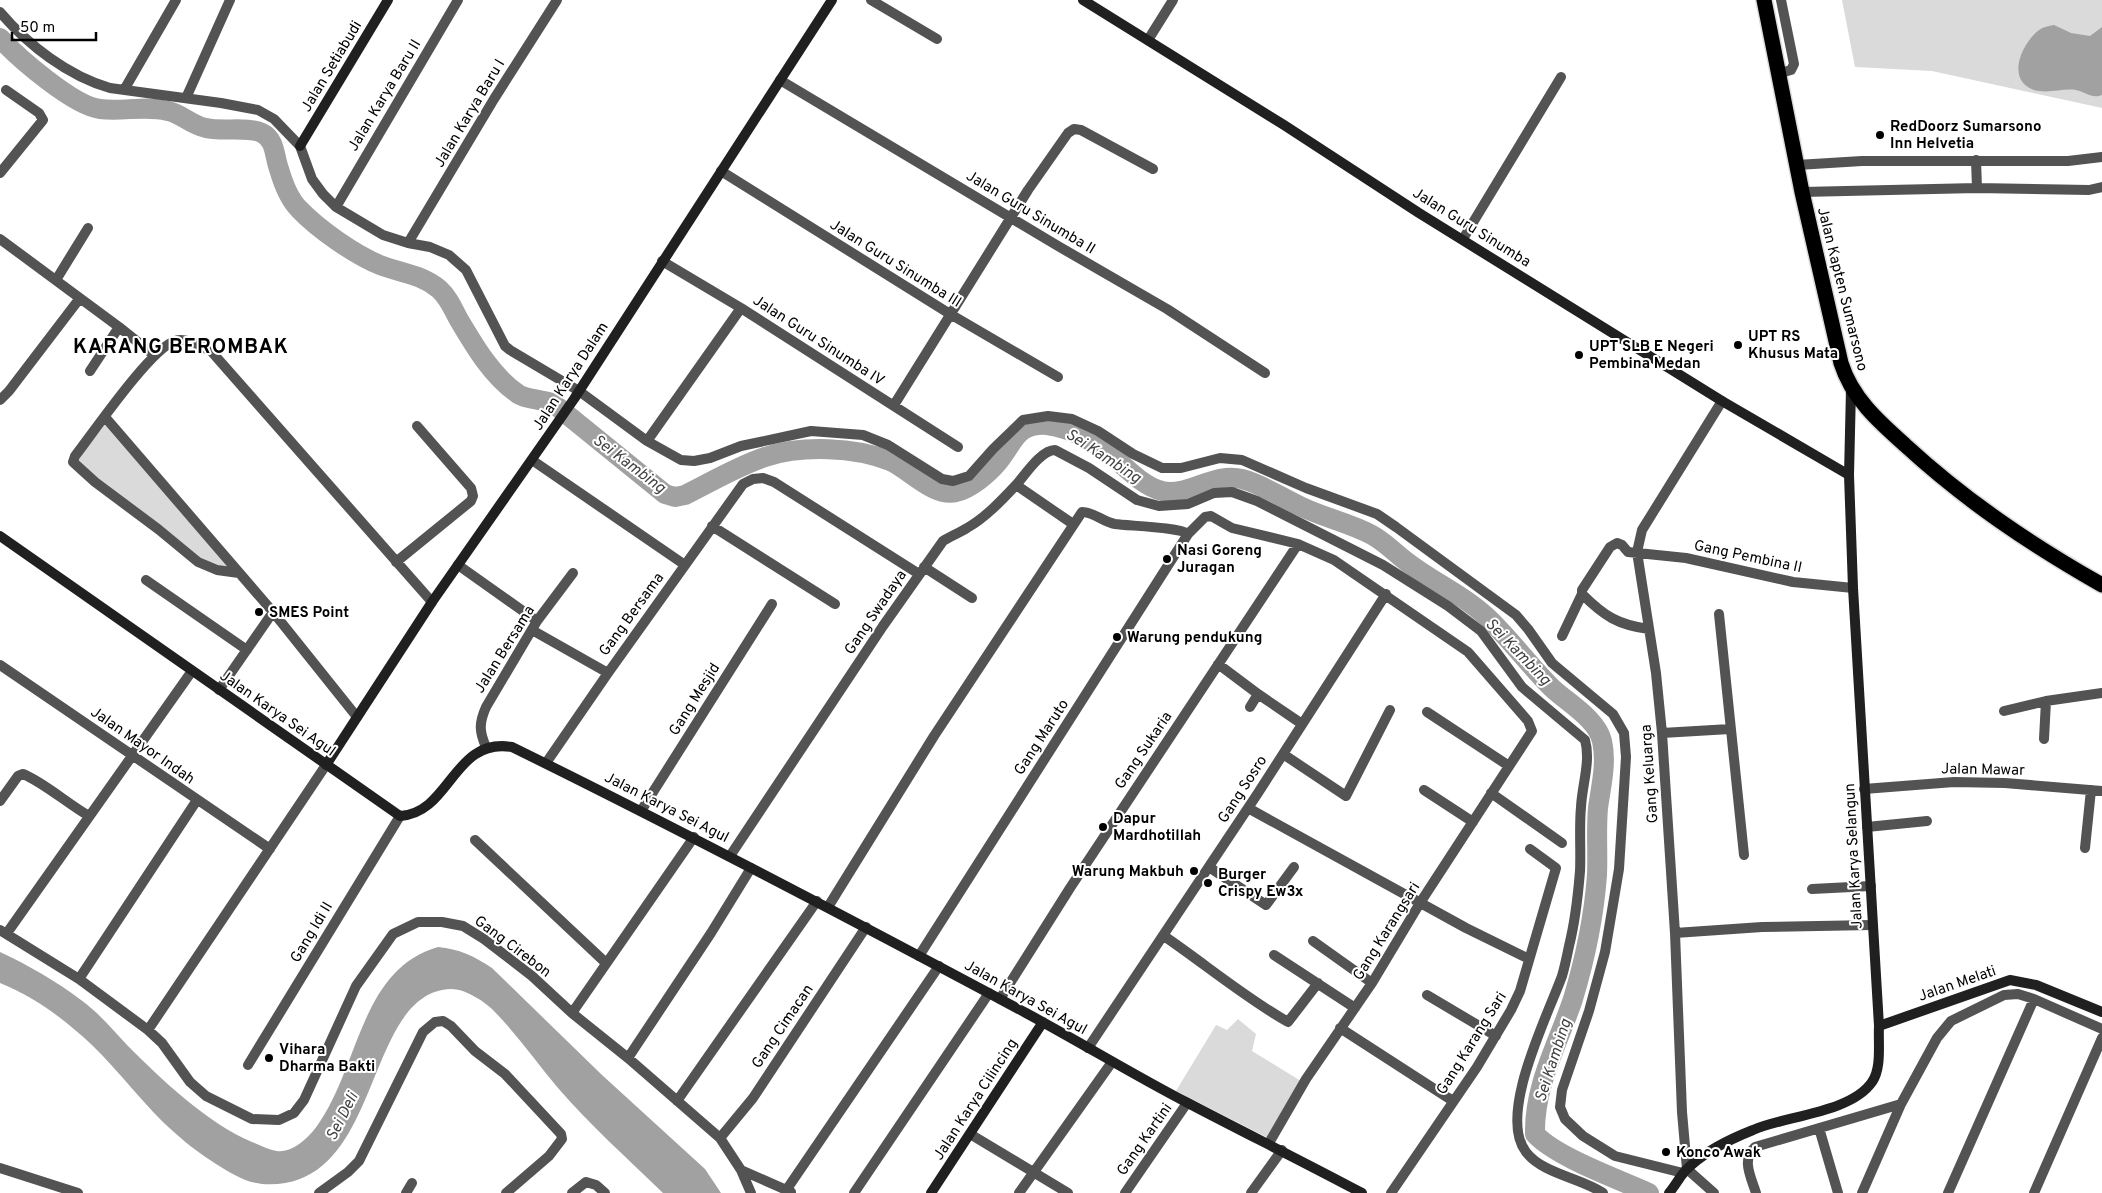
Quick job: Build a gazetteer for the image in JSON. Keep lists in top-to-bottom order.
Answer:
{
  "streets": {
    "highway": ["Jalan Kapten Sumarsono"],
    "main road": [
      "Jalan Setiabudi",
      "Jalan Guru Sinumba",
      "Jalan Karya Dalam",
      "Jalan Karya Sei Agul",
      "Jalan Karya Selangun",
      "Jalan Melati",
      "Jalan Karya Cilincing"
    ],
    "street": [
      "Jalan Karya Baru II",
      "Jalan Karya Baru I",
      "Jalan Guru Sinumba II",
      "Jalan Guru Sinumba III",
      "Jalan Guru Sinumba IV",
      "Gang Pembina II",
      "Gang Swadaya",
      "Gang Bersama",
      "Jalan Bersama",
      "Gang Mesjid",
      "Gang Maruto",
      "Jalan Mayor Indah",
      "Gang Sukaria",
      "Jalan Mawar",
      "Gang Keluarga",
      "Gang Sosro",
      "Gang Karangsari",
      "Gang Idi II",
      "Gang Cirebon",
      "Gang Cimacan",
      "Gang Karang Sari",
      "Gang Kartini"
    ]
  },
  "crossings": [
    ["Jalan Guru Sinumba II", "Jalan Karya Dalam"],
    ["Jalan Guru Sinumba", "Gang Keluarga"],
    ["Jalan Guru Sinumba", "Jalan Karya Selangun"],
    ["Jalan Guru Sinumba III", "Jalan Karya Dalam"],
    ["Jalan Kapten Sumarsono", "Jalan Karya Selangun"],
    ["Jalan Guru Sinumba IV", "Jalan Karya Dalam"],
    ["Jalan Karya Dalam", "Jalan Karya Sei Agul"],
    ["Gang Pembina II", "Gang Keluarga"],
    ["Gang Pembina II", "Jalan Karya Selangun"],
    ["Gang Swadaya", "Gang Bersama"],
    ["Gang Swadaya", "Jalan Karya Sei Agul"],
    ["Gang Bersama", "Jalan Karya Sei Agul"],
    ["Jalan Bersama", "Jalan Karya Sei Agul"],
    ["Gang Mesjid", "Jalan Karya Sei Agul"],
    ["Jalan Karya Sei Agul", "Gang Maruto"],
    ["Jalan Karya Sei Agul", "Gang Sukaria"],
    ["Jalan Karya Sei Agul", "Gang Sosro"],
    ["Jalan Karya Sei Agul", "Gang Karangsari"],
    ["Jalan Karya Sei Agul", "Gang Idi II"],
    ["Jalan Karya Sei Agul", "Gang Cimacan"],
    ["Jalan Karya Sei Agul", "Jalan Karya Cilincing"],
    ["Jalan Karya Sei Agul", "Gang Kartini"],
    ["Gang Maruto", "Gang Sukaria"],
    ["Jalan Mawar", "Jalan Karya Selangun"],
    ["Gang Keluarga", "Jalan Karya Selangun"],
    ["Gang Sosro", "Gang Karangsari"],
    ["Jalan Karya Selangun", "Jalan Melati"],
    ["Gang Cirebon", "Gang Cimacan"]
  ],
  "districts": ["KARANG BEROMBAK"],
  "water": ["Sei Kambing", "Sei Deli"],
  "places": [
    "RedDoorz Sumarsono Inn Helvetia",
    "UPT RS Khusus Mata",
    "UPT SLB E Negeri Pembina Medan",
    "Nasi Goreng Juragan",
    "SMES Point",
    "Warung pendukung",
    "Dapur Mardhotillah",
    "Warung Makbuh",
    "Burger Crispy Ew3x",
    "Vihara Dharma Bakti",
    "Konco Awak"
  ],
  "scale_bar": "50 m"
}
